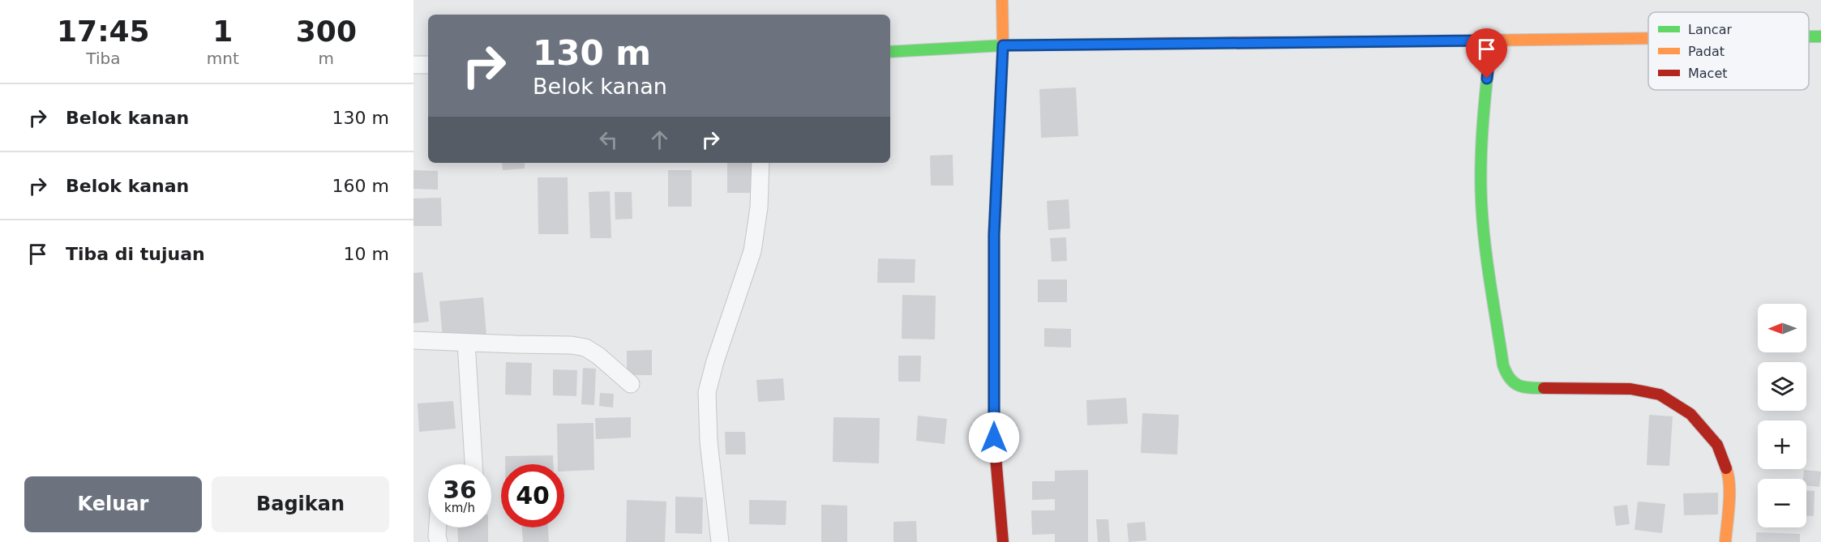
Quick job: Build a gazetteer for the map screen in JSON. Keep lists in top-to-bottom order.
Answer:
{
  "legend": ["Lancar", "Padat", "Macet"],
  "north": "left",
  "page": {
    "eta": [
      "17:45",
      "Tiba",
      "1",
      "mnt",
      "300",
      "m"
    ],
    "turn": ["130 m", "Belok kanan"],
    "list": [
      {
        "name": "Belok kanan",
        "value": "130 m"
      },
      {
        "name": "Belok kanan",
        "value": "160 m"
      },
      {
        "name": "Tiba di tujuan",
        "value": "10 m"
      }
    ],
    "map_buttons": ["+", "−"],
    "speed": "36 km/h",
    "limit": "40",
    "buttons": ["Keluar", "Bagikan"]
  }
}
